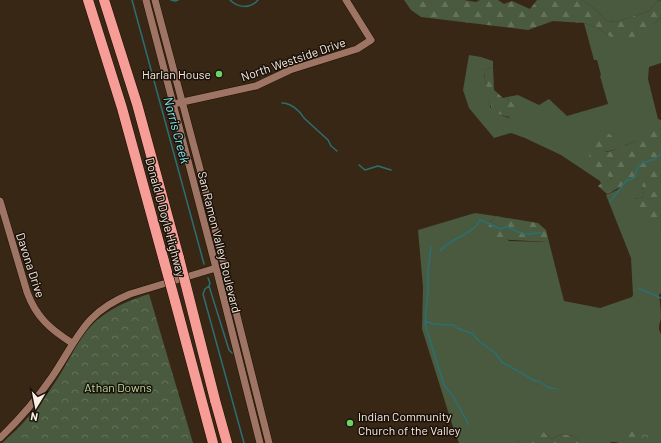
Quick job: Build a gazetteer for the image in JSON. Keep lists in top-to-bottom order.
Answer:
{
  "streets": {
    "highway": ["Donald D Doyle Highway"],
    "main road": ["North Westside Drive", "San Ramon Valley Boulevard", "Davona Drive"]
  },
  "crossings": [
    ["North Westside Drive", "San Ramon Valley Boulevard"]
  ],
  "water": ["Norris Creek"],
  "parks": ["Athan Downs"],
  "places": ["Harlan House", "Indian Community Church of the Valley"],
  "north": "bottom"
}
